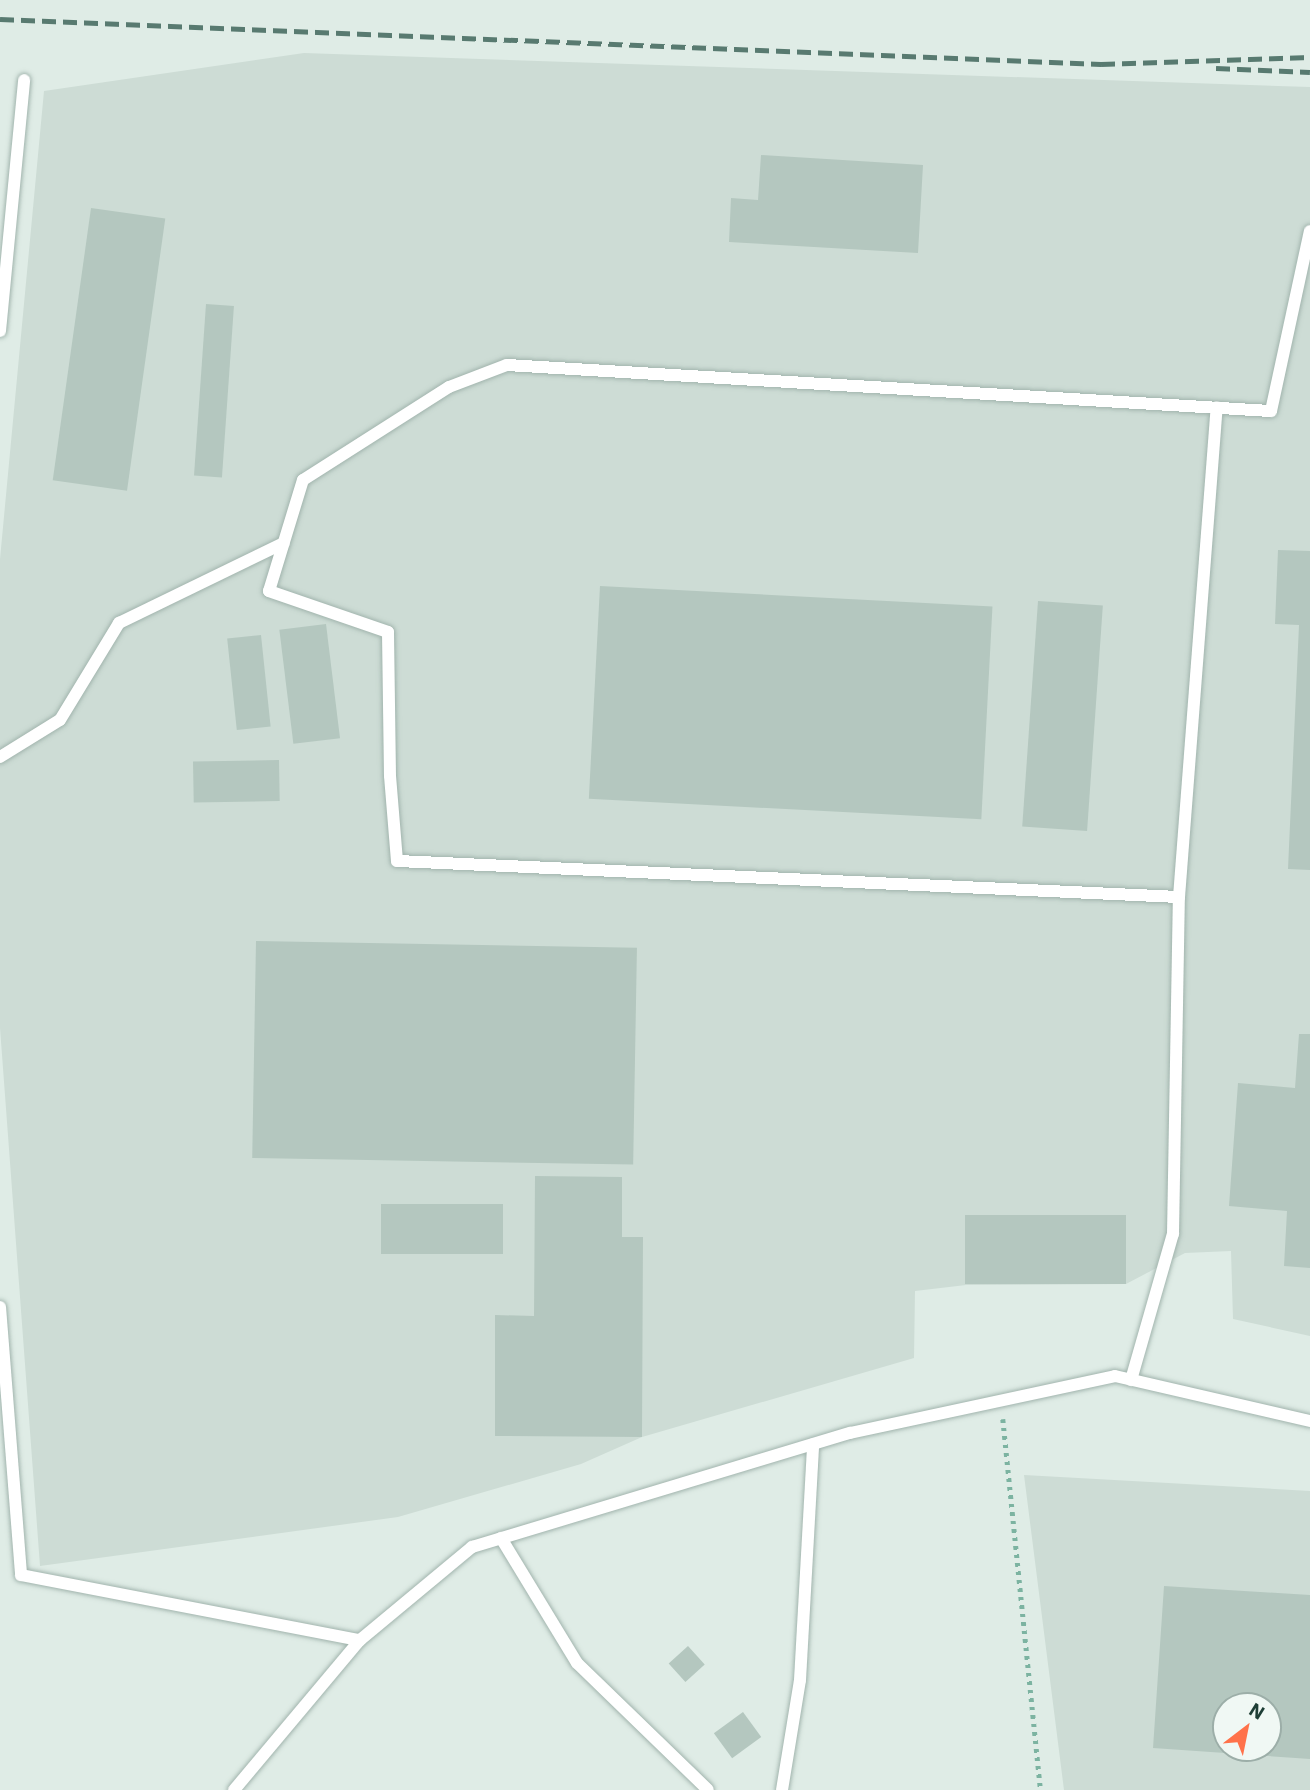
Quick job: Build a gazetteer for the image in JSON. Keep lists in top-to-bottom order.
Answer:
{
  "north": "top right"
}
